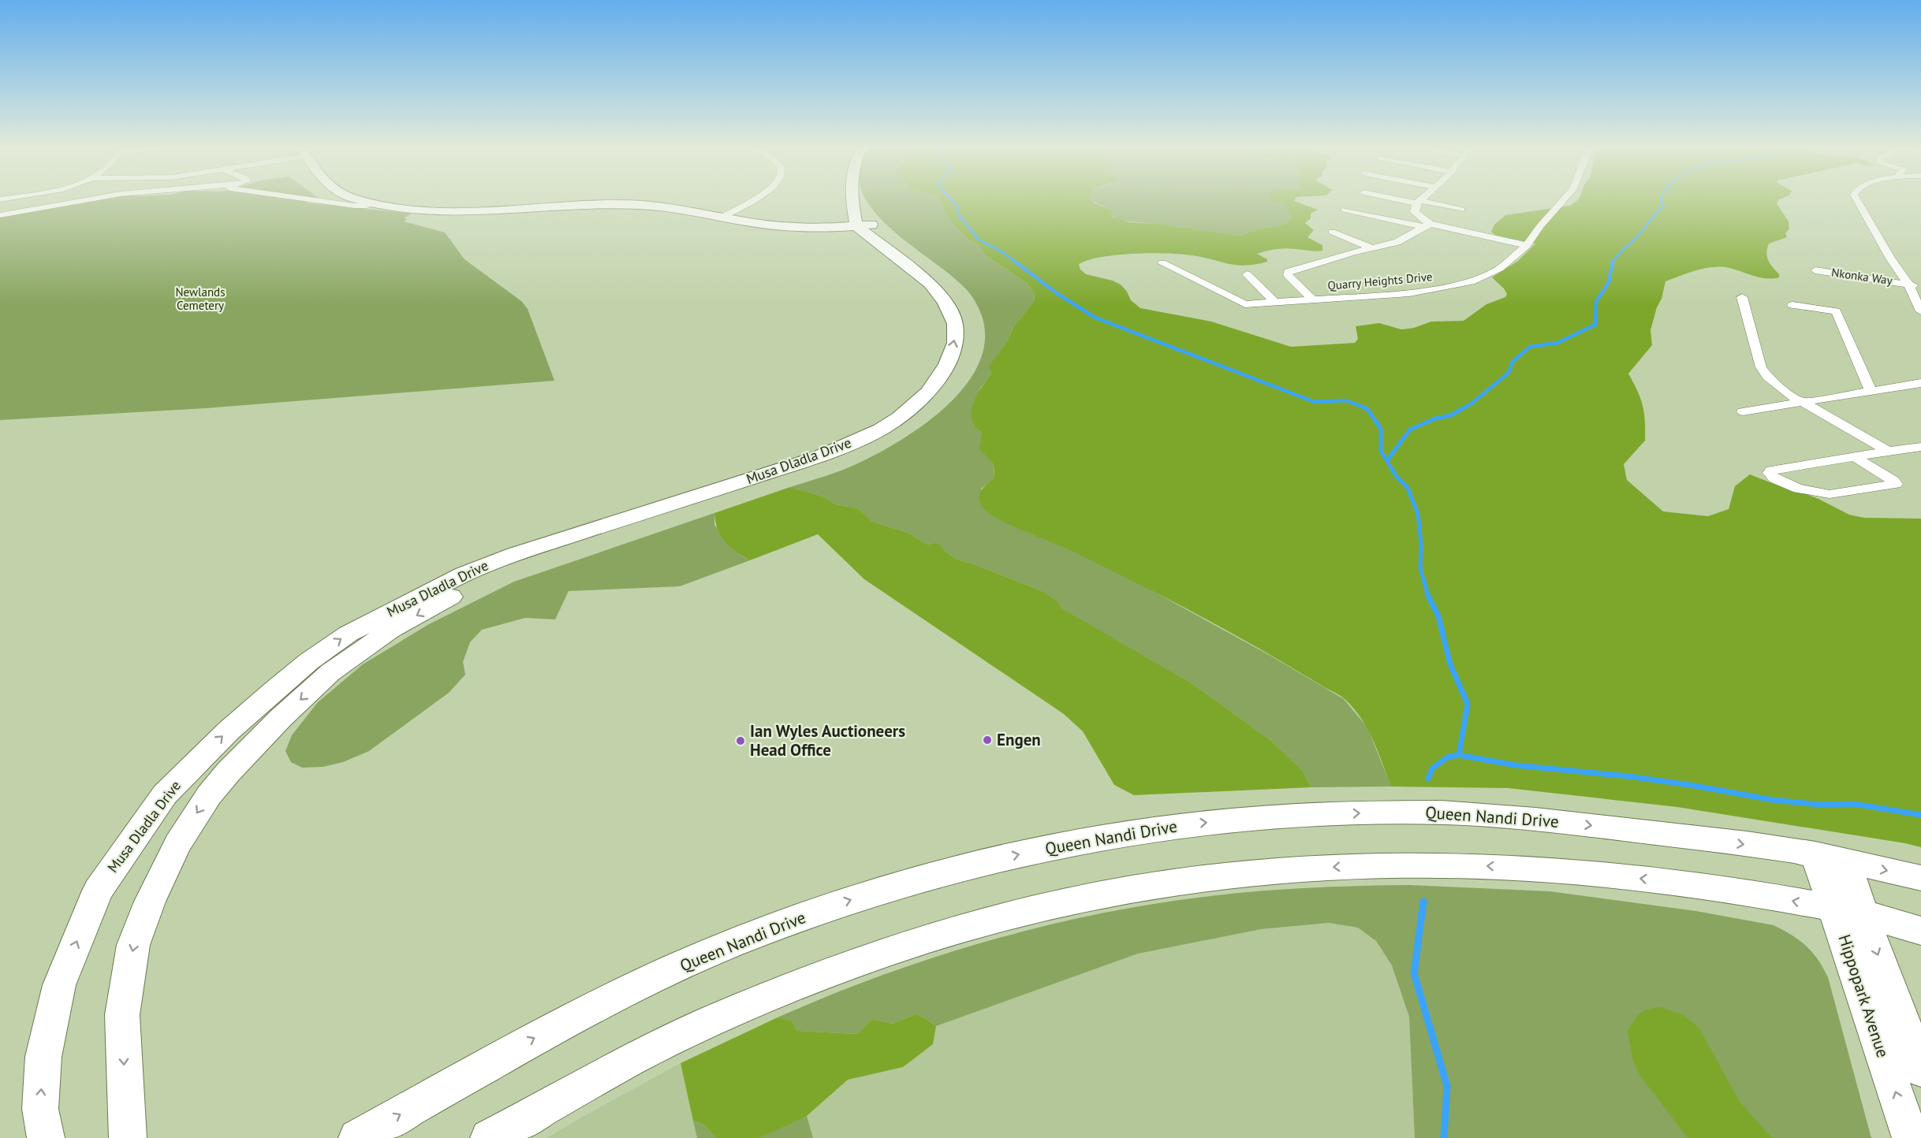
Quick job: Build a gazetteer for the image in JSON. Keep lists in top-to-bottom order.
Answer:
{
  "streets": {
    "street": [
      "Nkonka Way",
      "Quarry Heights Drive",
      "Musa Dladla Drive",
      "Queen Nandi Drive",
      "Hippopark Avenue"
    ]
  },
  "crossings": [
    ["Queen Nandi Drive", "Hippopark Avenue"]
  ],
  "parks": ["Newlands Cemetery"],
  "places": ["Engen", "Ian Wyles Auctioneers Head Office"]
}
